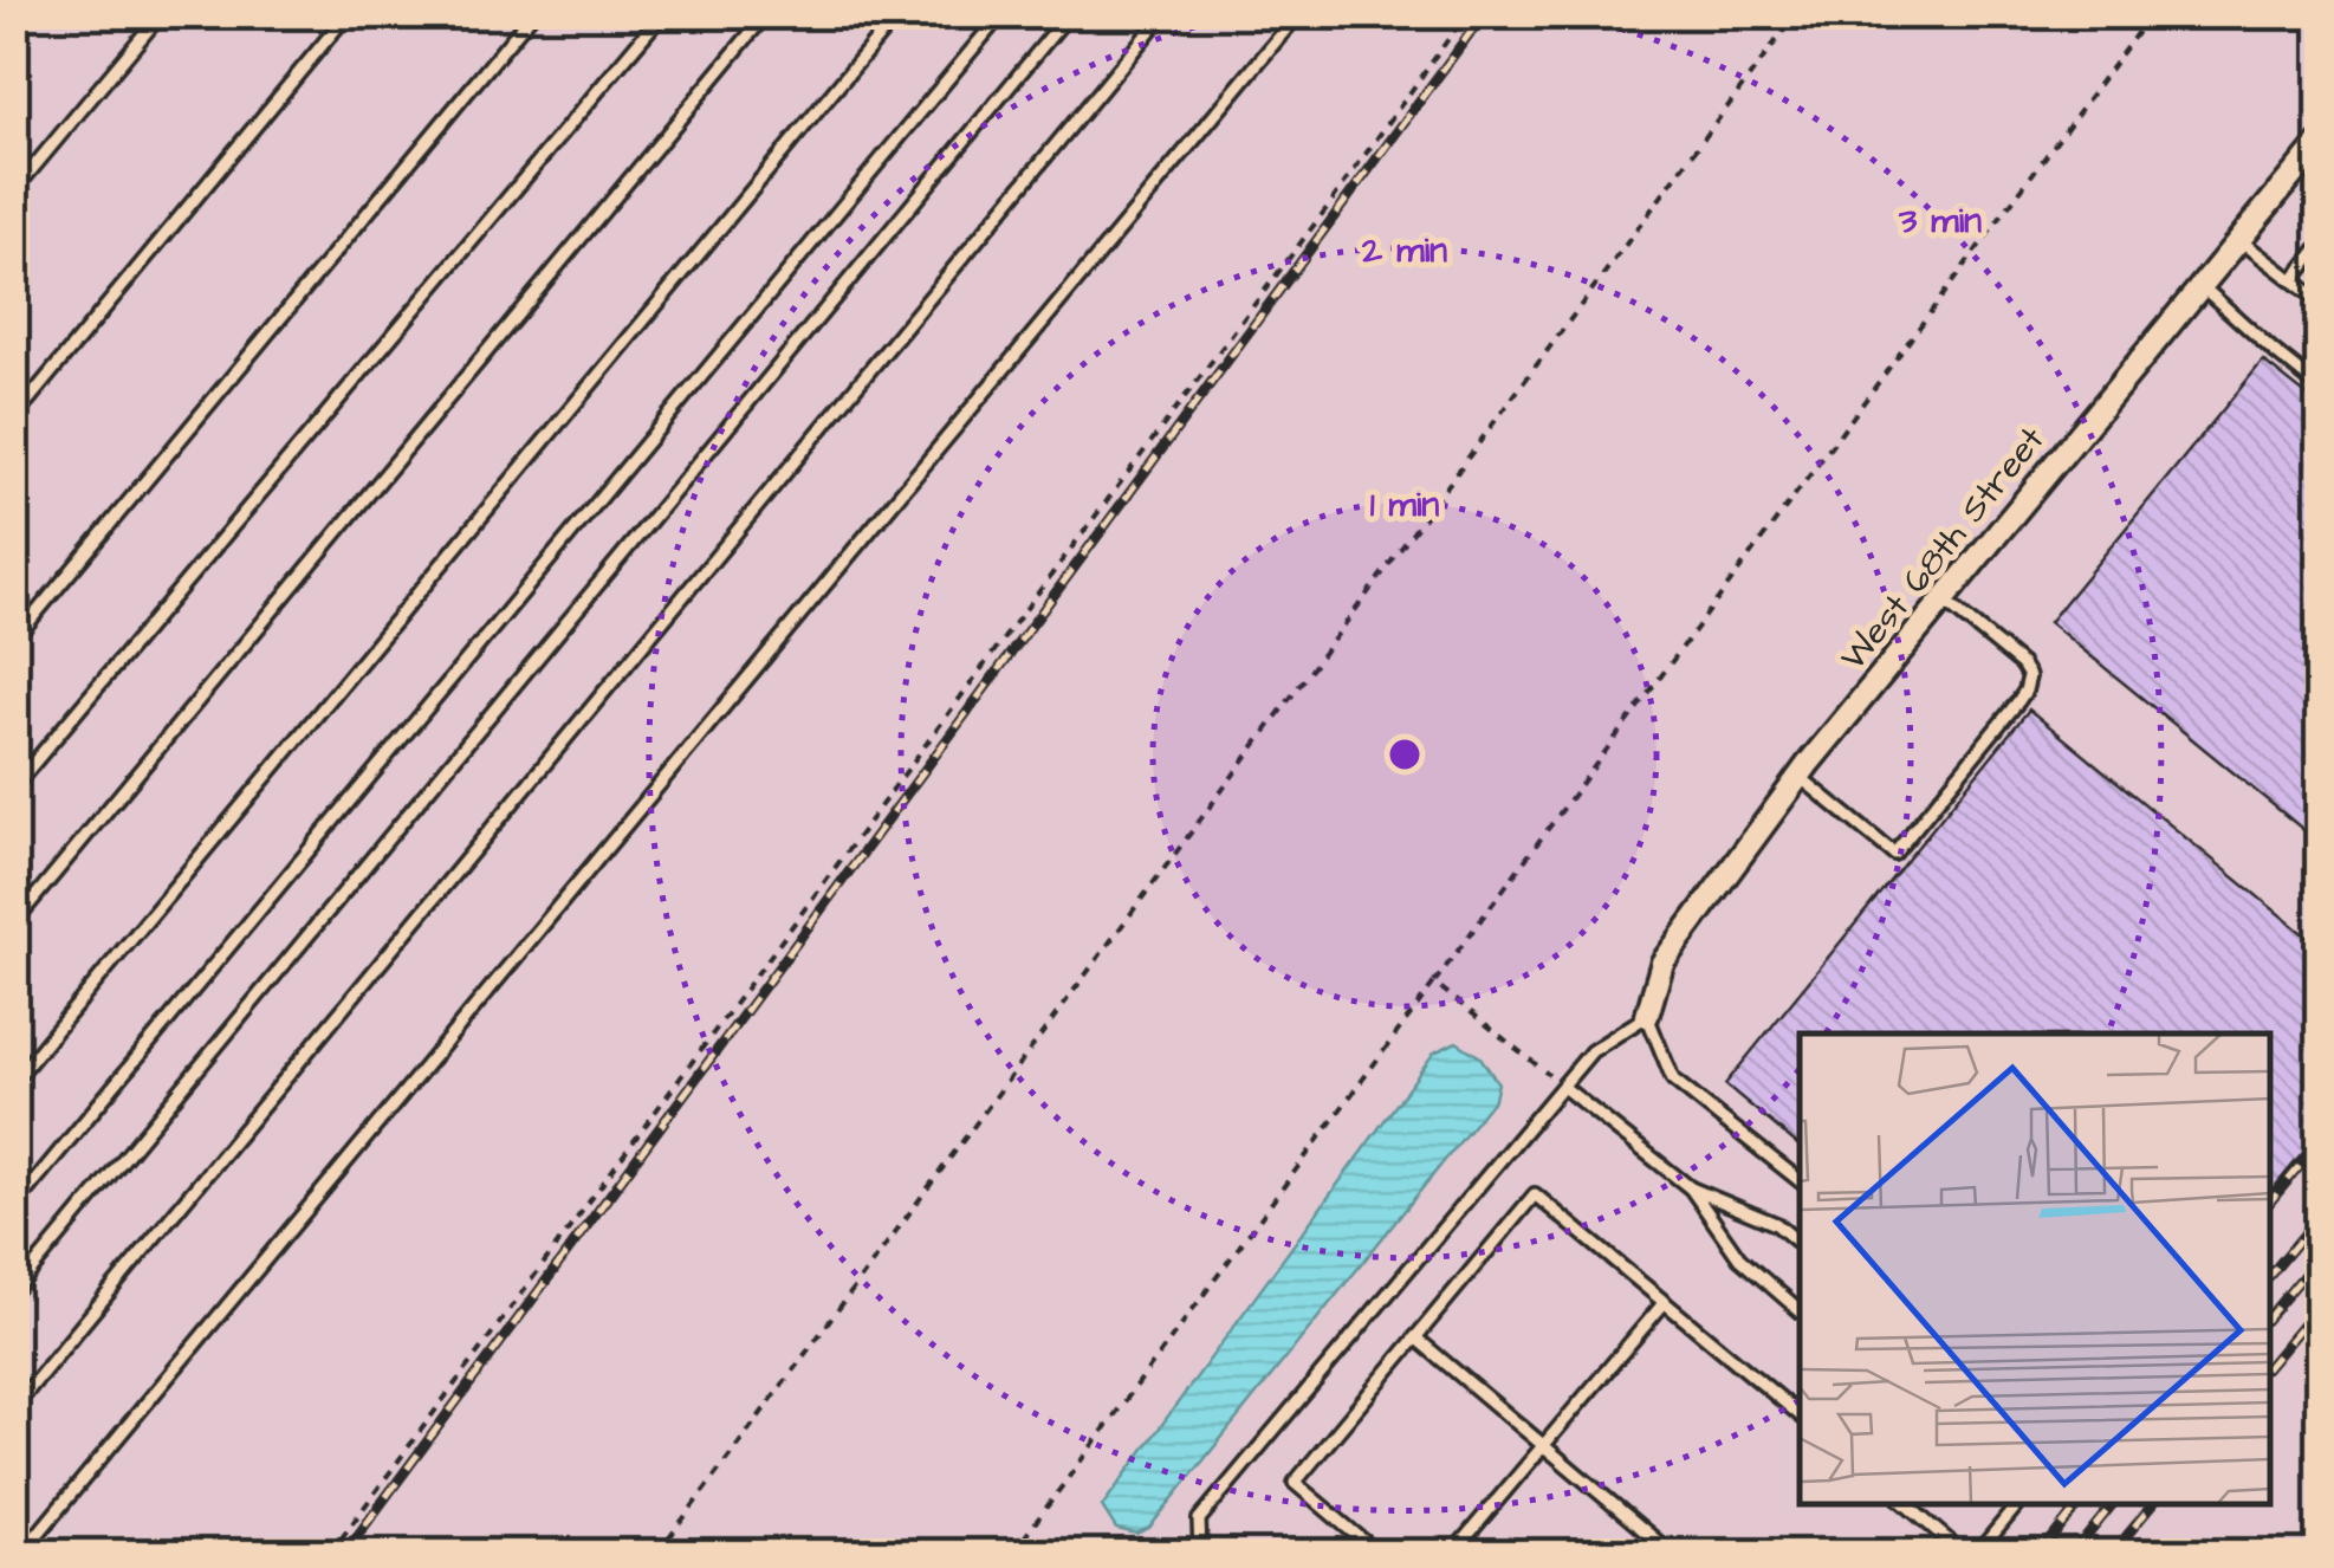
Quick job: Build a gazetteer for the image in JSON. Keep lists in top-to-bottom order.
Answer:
{
  "streets": {
    "street": ["West 68th Street"]
  },
  "rings": ["3 min", "2 min", "1 min"]
}
